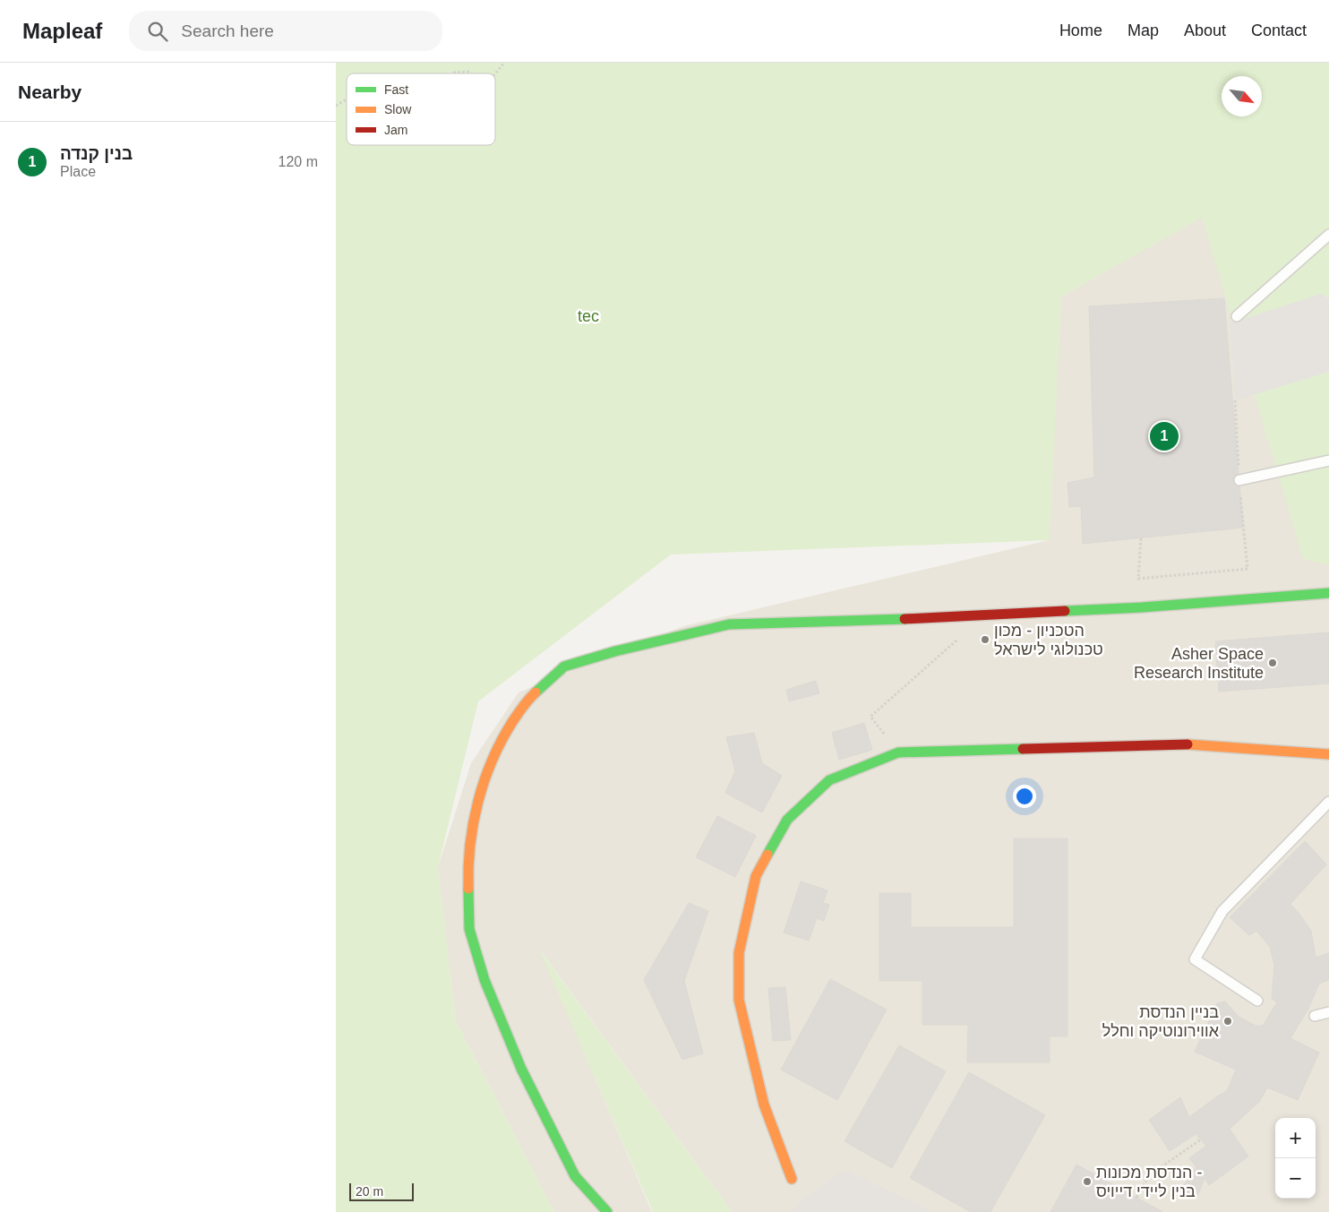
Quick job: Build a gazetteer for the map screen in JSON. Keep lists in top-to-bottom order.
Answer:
{
  "parks": ["tec"],
  "places": [
    "הטכניון - מכון טכנולוגי לישראל",
    "Asher Space Research Institute",
    "בניין הנדסת אווירונוטיקה וחלל",
    "הנדסת מכונות - בנין ליידי דייויס"
  ],
  "legend": ["Fast", "Slow", "Jam"],
  "scale_bar": "20 m",
  "north": "bottom right",
  "page": {
    "header": "Mapleaf",
    "search": "Search here",
    "nav": [
      "Home",
      "Map",
      "About",
      "Contact"
    ],
    "heading": "Nearby",
    "list": [
      {
        "mark": "1",
        "name": "בנין קנדה",
        "note": "Place",
        "value": "120 m"
      }
    ],
    "pins": "1",
    "map_buttons": ["+", "−"],
    "scale": "20 m"
  }
}
